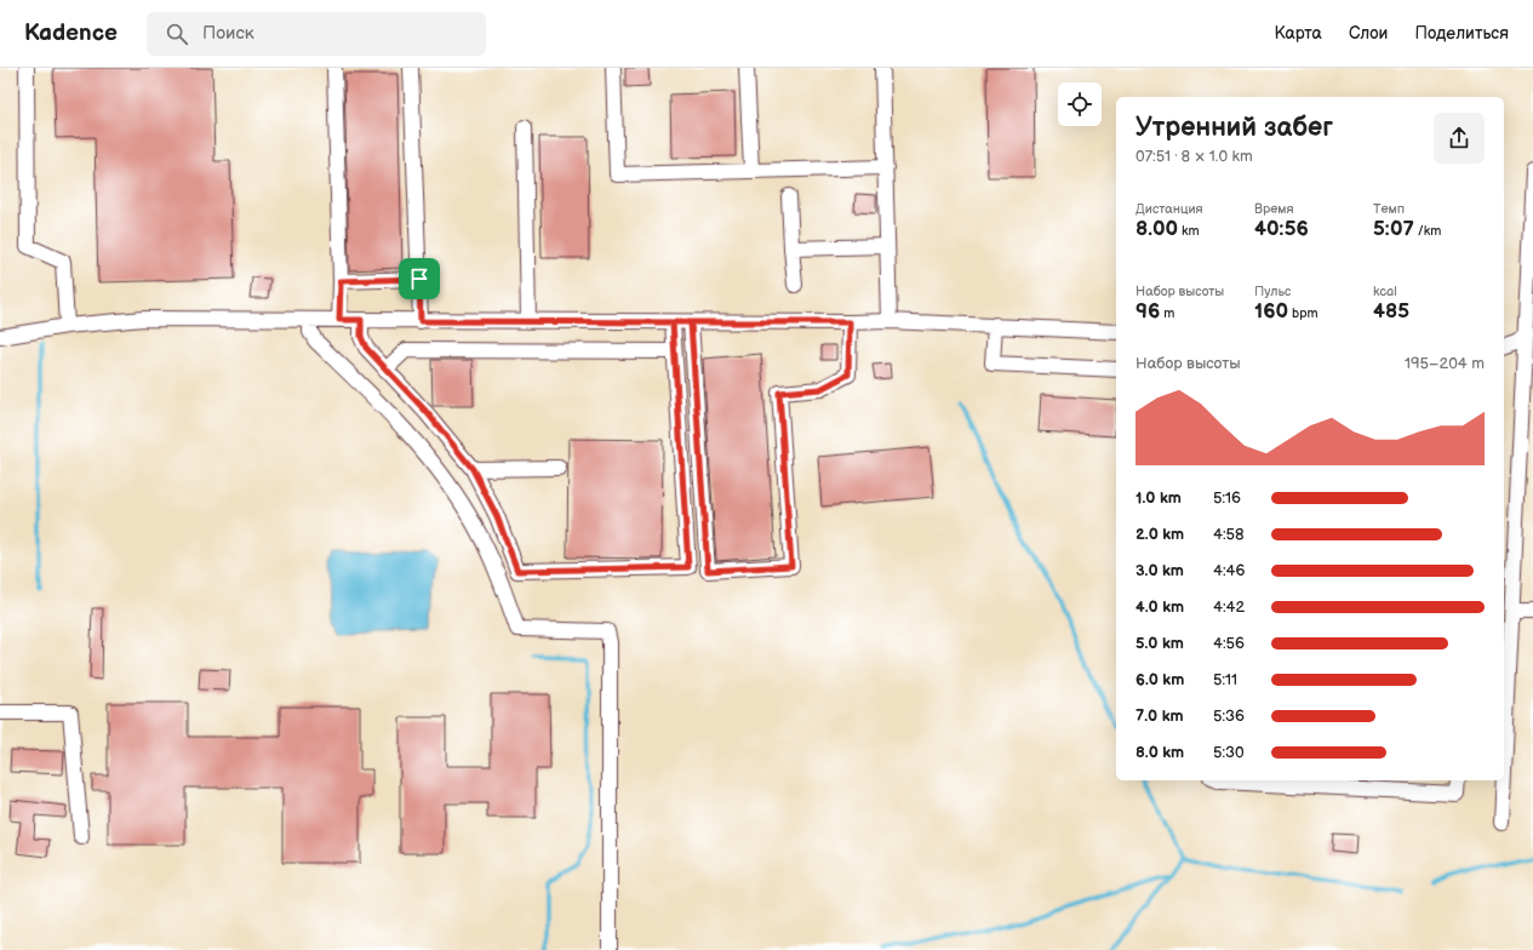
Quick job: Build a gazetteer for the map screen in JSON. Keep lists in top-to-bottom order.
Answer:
{
  "page": {
    "header": "Kadence",
    "search": "Поиск",
    "nav": ["Карта", "Слои", "Поделиться"],
    "heading": ["Утренний забег", "07:51 · 8 × 1.0 km"],
    "stats": [
      ["Дистанция", "8.00 km"],
      ["Время", "40:56"],
      ["Темп", "5:07 /km"],
      ["Набор высоты", "96 m"],
      ["Пульс", "160 bpm"],
      ["kcal", "485"]
    ],
    "chart": ["Набор высоты", "195–204 m"],
    "list": [
      {
        "name": "1.0 km",
        "note": "5:16"
      },
      {
        "name": "2.0 km",
        "note": "4:58"
      },
      {
        "name": "3.0 km",
        "note": "4:46"
      },
      {
        "name": "4.0 km",
        "note": "4:42"
      },
      {
        "name": "5.0 km",
        "note": "4:56"
      },
      {
        "name": "6.0 km",
        "note": "5:11"
      },
      {
        "name": "7.0 km",
        "note": "5:36"
      },
      {
        "name": "8.0 km",
        "note": "5:30"
      }
    ]
  }
}
